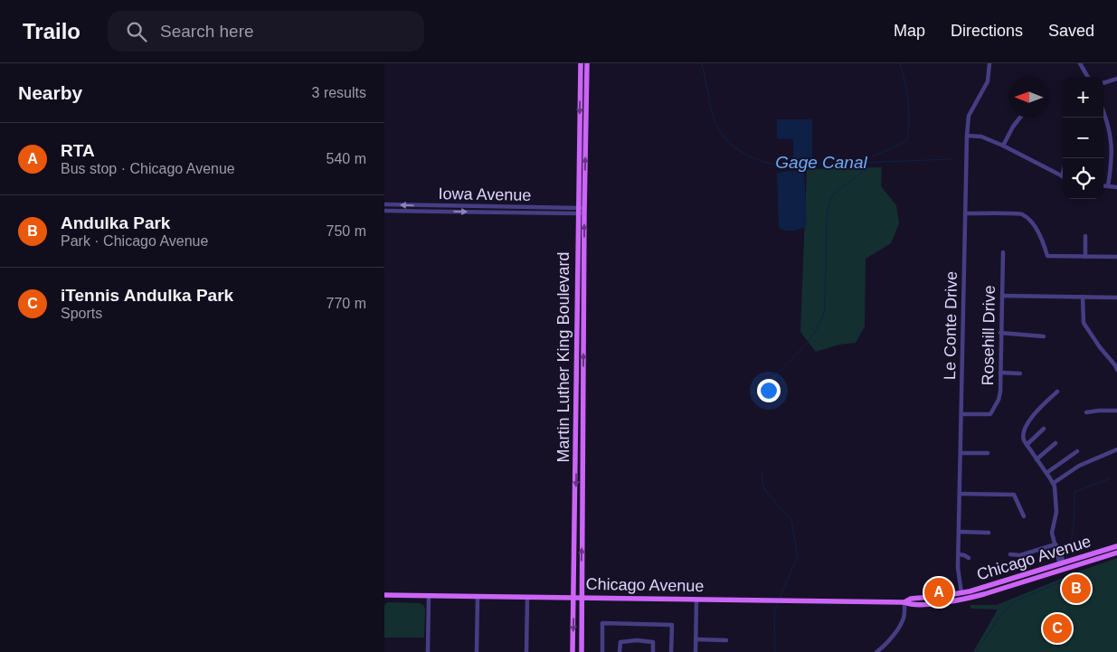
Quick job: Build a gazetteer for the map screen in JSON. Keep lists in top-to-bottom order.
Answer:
{
  "streets": {
    "main road": ["Martin Luther King Boulevard", "Chicago Avenue"],
    "street": ["Iowa Avenue", "Le Conte Drive", "Rosehill Drive"]
  },
  "crossings": [
    ["Iowa Avenue", "Martin Luther King Boulevard"],
    ["Le Conte Drive", "Rosehill Drive"],
    ["Le Conte Drive", "Chicago Avenue"],
    ["Martin Luther King Boulevard", "Chicago Avenue"]
  ],
  "water": ["Gage Canal"],
  "north": "left",
  "page": {
    "header": "Trailo",
    "search": "Search here",
    "nav": ["Map", "Directions", "Saved"],
    "heading": ["Nearby", "3 results"],
    "map_buttons": ["+", "−"],
    "list": [
      {
        "mark": "A",
        "name": "RTA",
        "note": "Bus stop · Chicago Avenue",
        "value": "540 m"
      },
      {
        "mark": "B",
        "name": "Andulka Park",
        "note": "Park · Chicago Avenue",
        "value": "750 m"
      },
      {
        "mark": "C",
        "name": "iTennis Andulka Park",
        "note": "Sports",
        "value": "770 m"
      }
    ],
    "pins": ["B", "A", "C"]
  }
}
